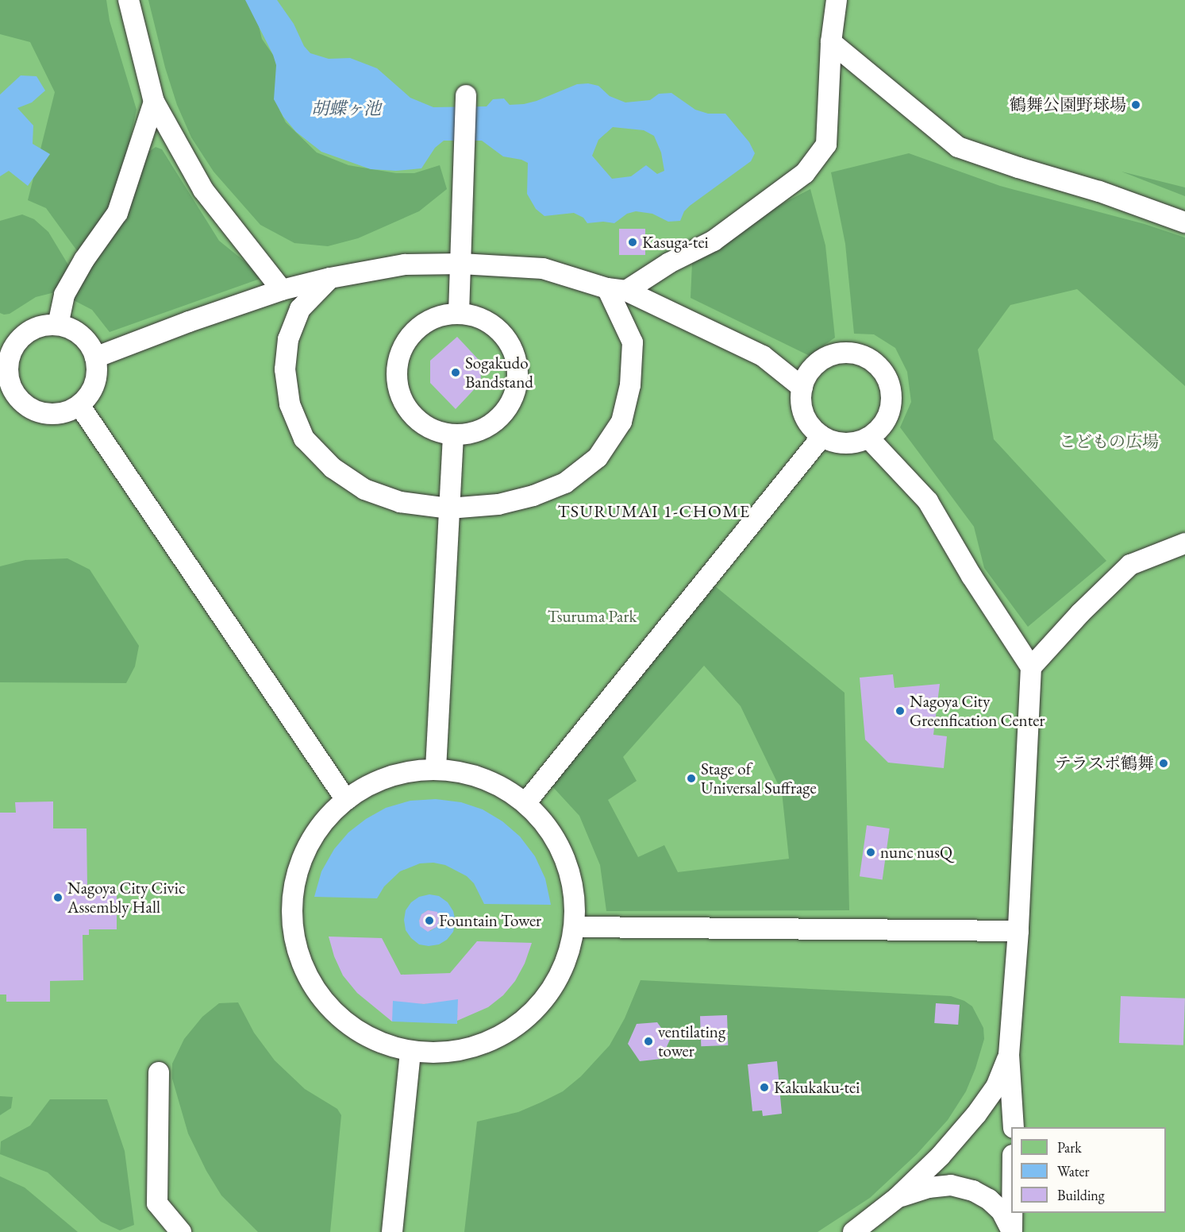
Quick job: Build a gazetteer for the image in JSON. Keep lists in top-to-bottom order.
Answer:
{
  "districts": ["TSURUMAI 1-CHOME"],
  "water": ["胡蝶ヶ池"],
  "parks": ["こどもの広場", "Tsuruma Park"],
  "places": [
    "鶴舞公園野球場",
    "Kasuga-tei",
    "Sogakudo Bandstand",
    "Nagoya City Greenfication Center",
    "テラスポ鶴舞",
    "Stage of Universal Suffrage",
    "nunc nusQ",
    "Nagoya City Civic Assembly Hall",
    "Fountain Tower",
    "ventilating tower",
    "Kakukaku-tei"
  ],
  "legend": ["Park", "Water", "Building"]
}
